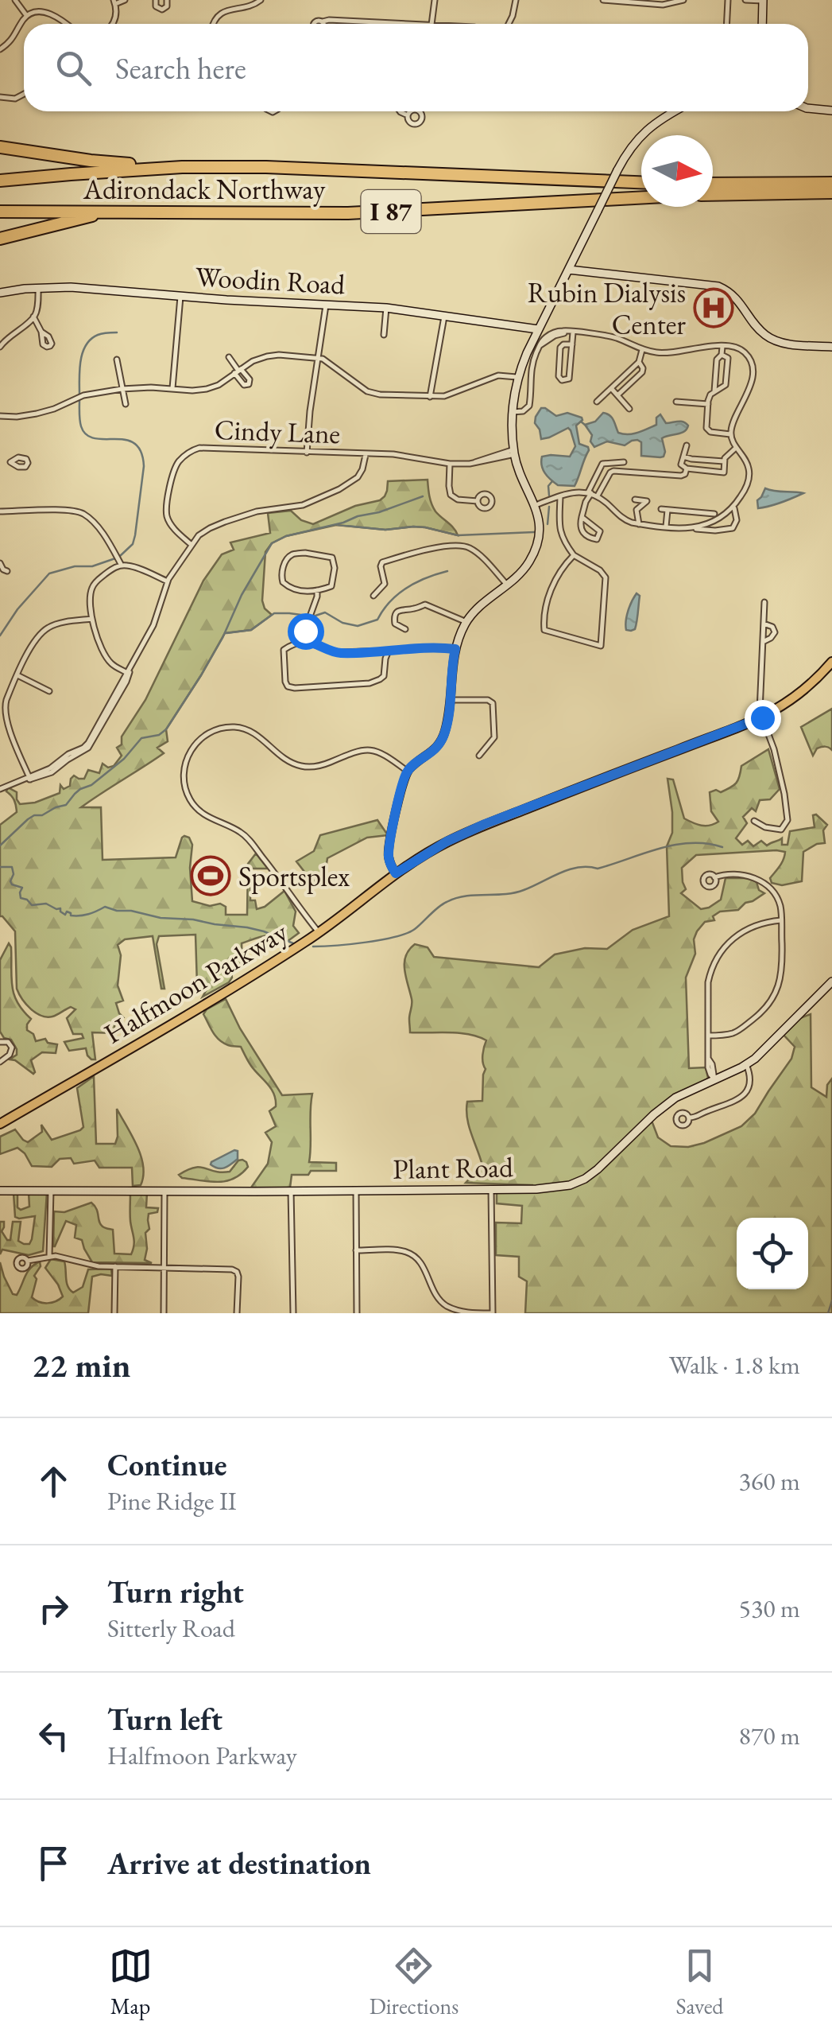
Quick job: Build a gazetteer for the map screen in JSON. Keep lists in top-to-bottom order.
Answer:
{
  "streets": {
    "highway": ["Adirondack Northway", "I 87"],
    "main road": ["Halfmoon Parkway"],
    "street": ["Woodin Road", "Cindy Lane", "Plant Road"]
  },
  "places": {
    "hospital": ["Rubin Dialysis Center"],
    "sports": ["Sportsplex"]
  },
  "north": "right",
  "page": {
    "search": "Search here",
    "heading": ["22 min", "Walk · 1.8 km"],
    "list": [
      ["Continue", "Pine Ridge II", "360 m"],
      ["Turn right", "Sitterly Road", "530 m"],
      ["Turn left", "Halfmoon Parkway", "870 m"],
      "Arrive at destination"
    ],
    "nav": ["Map", "Directions", "Saved"]
  }
}
